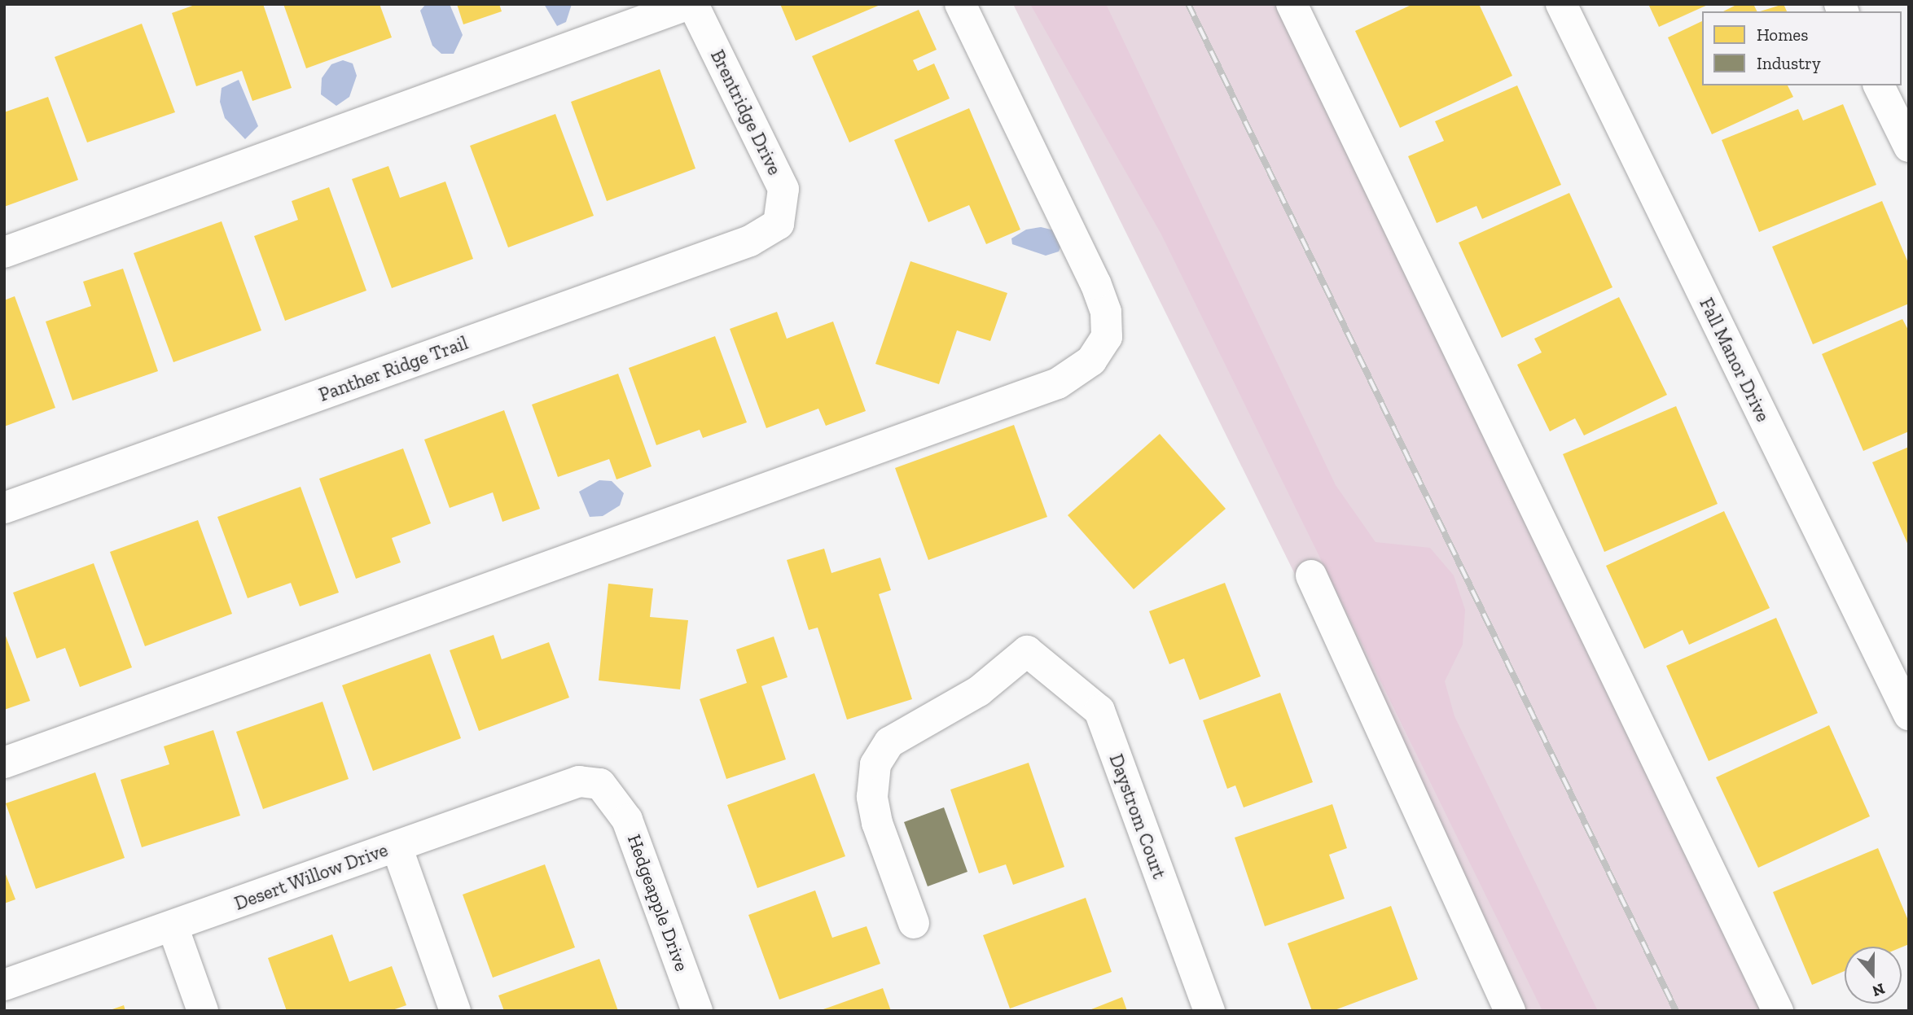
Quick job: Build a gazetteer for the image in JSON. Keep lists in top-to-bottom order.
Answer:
{
  "streets": {
    "street": [
      "Brentridge Drive",
      "Fall Manor Drive",
      "Panther Ridge Trail",
      "Daystrom Court",
      "Desert Willow Drive",
      "Hedgeapple Drive"
    ]
  },
  "crossings": [
    ["Brentridge Drive", "Panther Ridge Trail"],
    ["Desert Willow Drive", "Hedgeapple Drive"]
  ],
  "legend": ["Homes", "Industry"],
  "north": "bottom"
}
